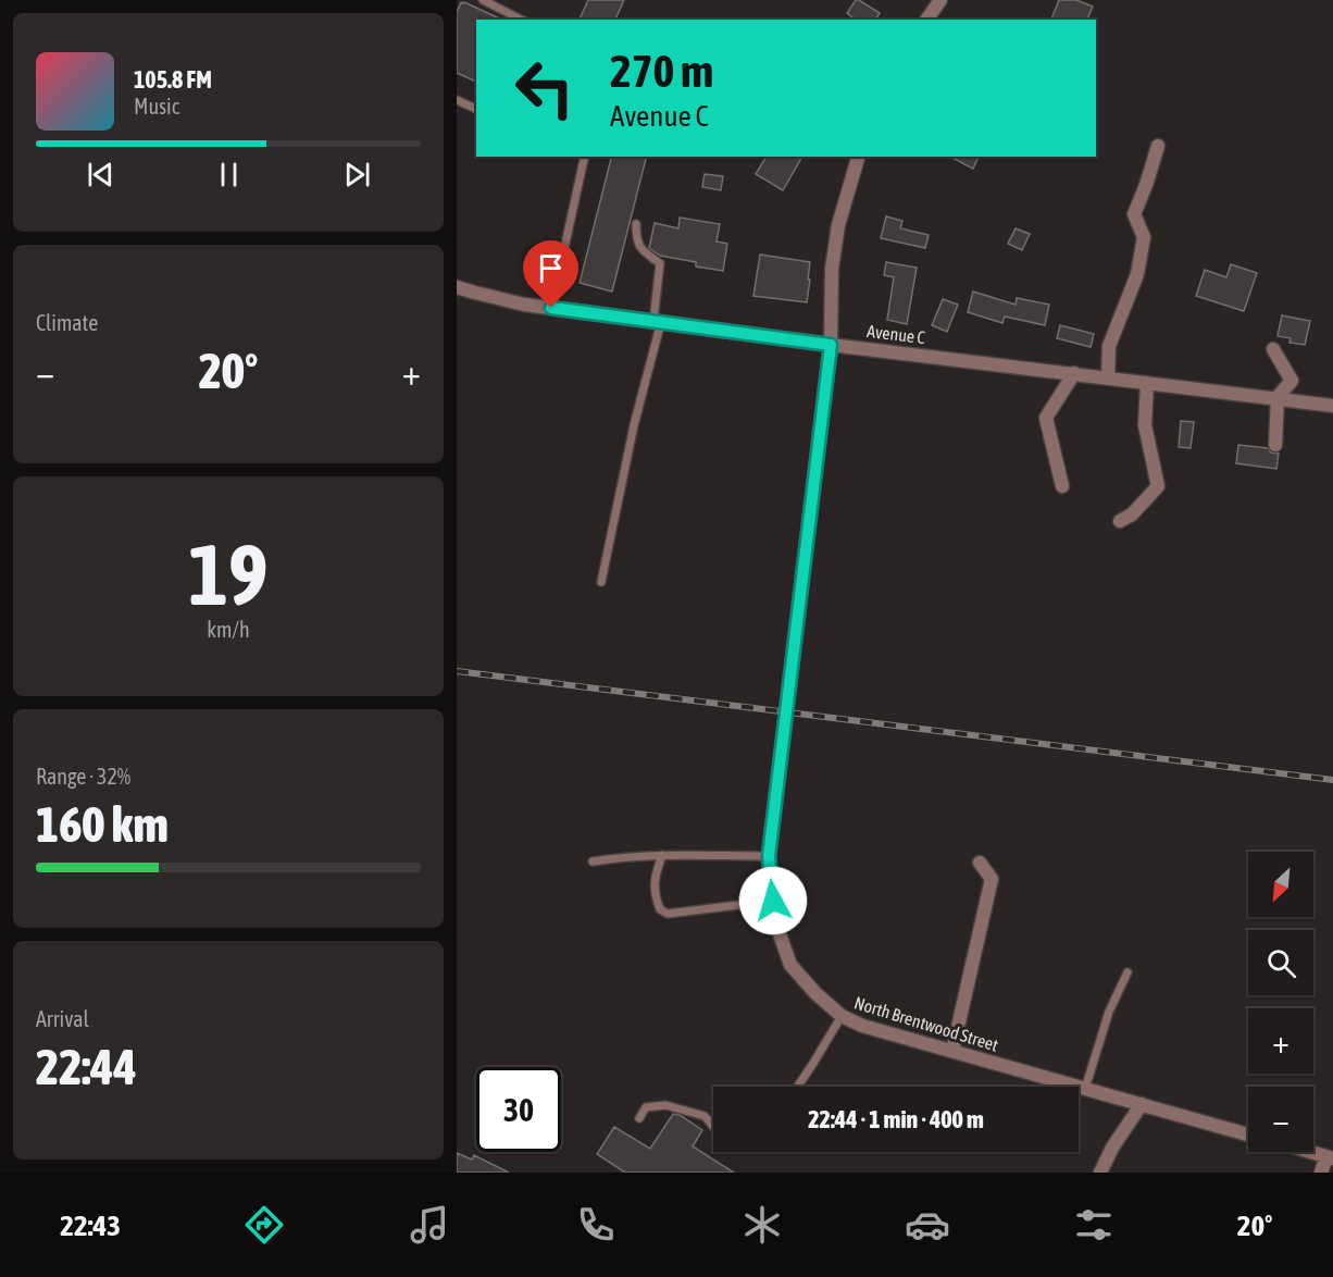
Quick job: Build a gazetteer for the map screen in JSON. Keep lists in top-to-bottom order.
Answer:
{
  "streets": {
    "street": ["Avenue C", "North Brentwood Street"]
  },
  "crossings": [
    ["Avenue C", "North Brentwood Street"]
  ],
  "north": "bottom left",
  "page": {
    "turn": ["270 m", "Avenue C"],
    "song": ["105.8 FM", "Music"],
    "tile": [
      "Climate",
      ["19", "km/h"],
      ["Range · 32%", "160 km"],
      ["Arrival", "22:44"]
    ],
    "heat": ["−", "20°", "+"],
    "map_buttons": ["+", "−"],
    "limit": "30",
    "trip": "22:44 · 1 min · 400 m",
    "tabs": ["22:43", "20°"]
  }
}
